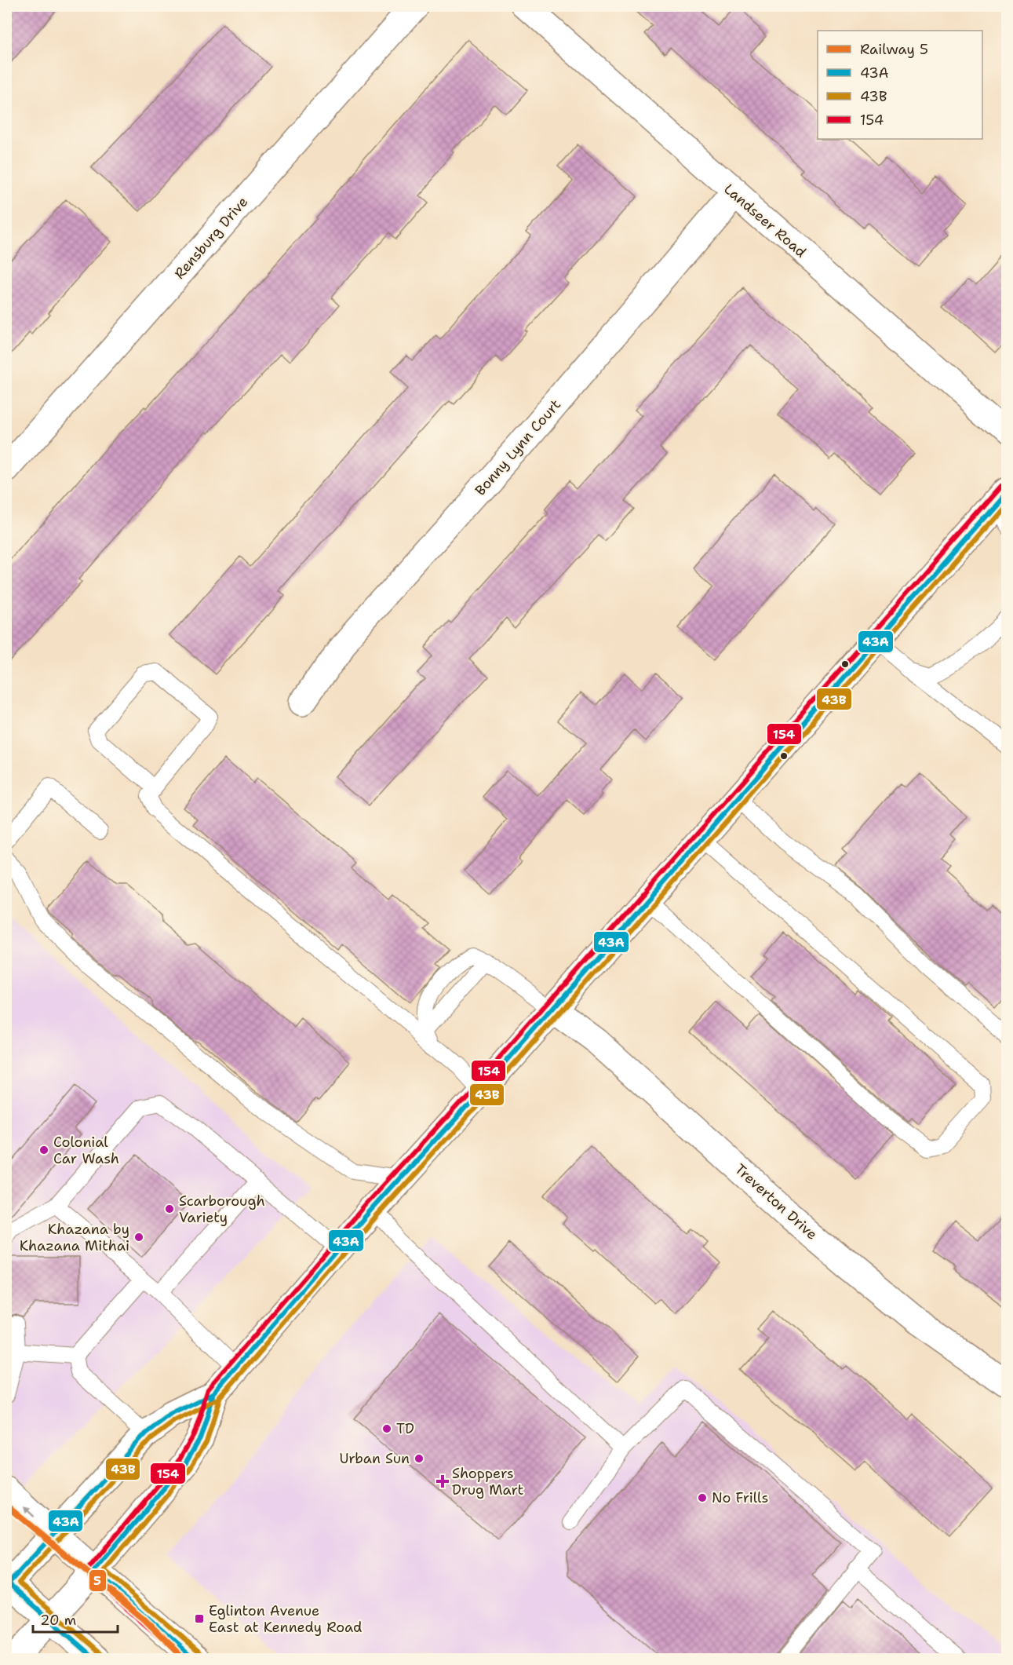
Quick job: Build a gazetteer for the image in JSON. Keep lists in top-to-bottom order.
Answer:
{
  "streets": {
    "street": [
      "Landseer Road",
      "Rensburg Drive",
      "Bonny Lynn Court",
      "Treverton Drive"
    ]
  },
  "crossings": [
    ["Landseer Road", "Bonny Lynn Court"]
  ],
  "places": {
    "other": [
      "Colonial Car Wash",
      "Scarborough Variety",
      "Khazana by Khazana Mithai",
      "TD",
      "Urban Sun",
      "No Frills"
    ],
    "health": ["Shoppers Drug Mart"],
    "transit": ["Eglinton Avenue East at Kennedy Road"]
  },
  "lines": [
    "transit line 154",
    "transit line 43A",
    "transit line 43B",
    "rail line 5"
  ],
  "legend": [
    "Railway 5",
    "43A",
    "43B",
    "154"
  ],
  "scale_bar": "20 m"
}
